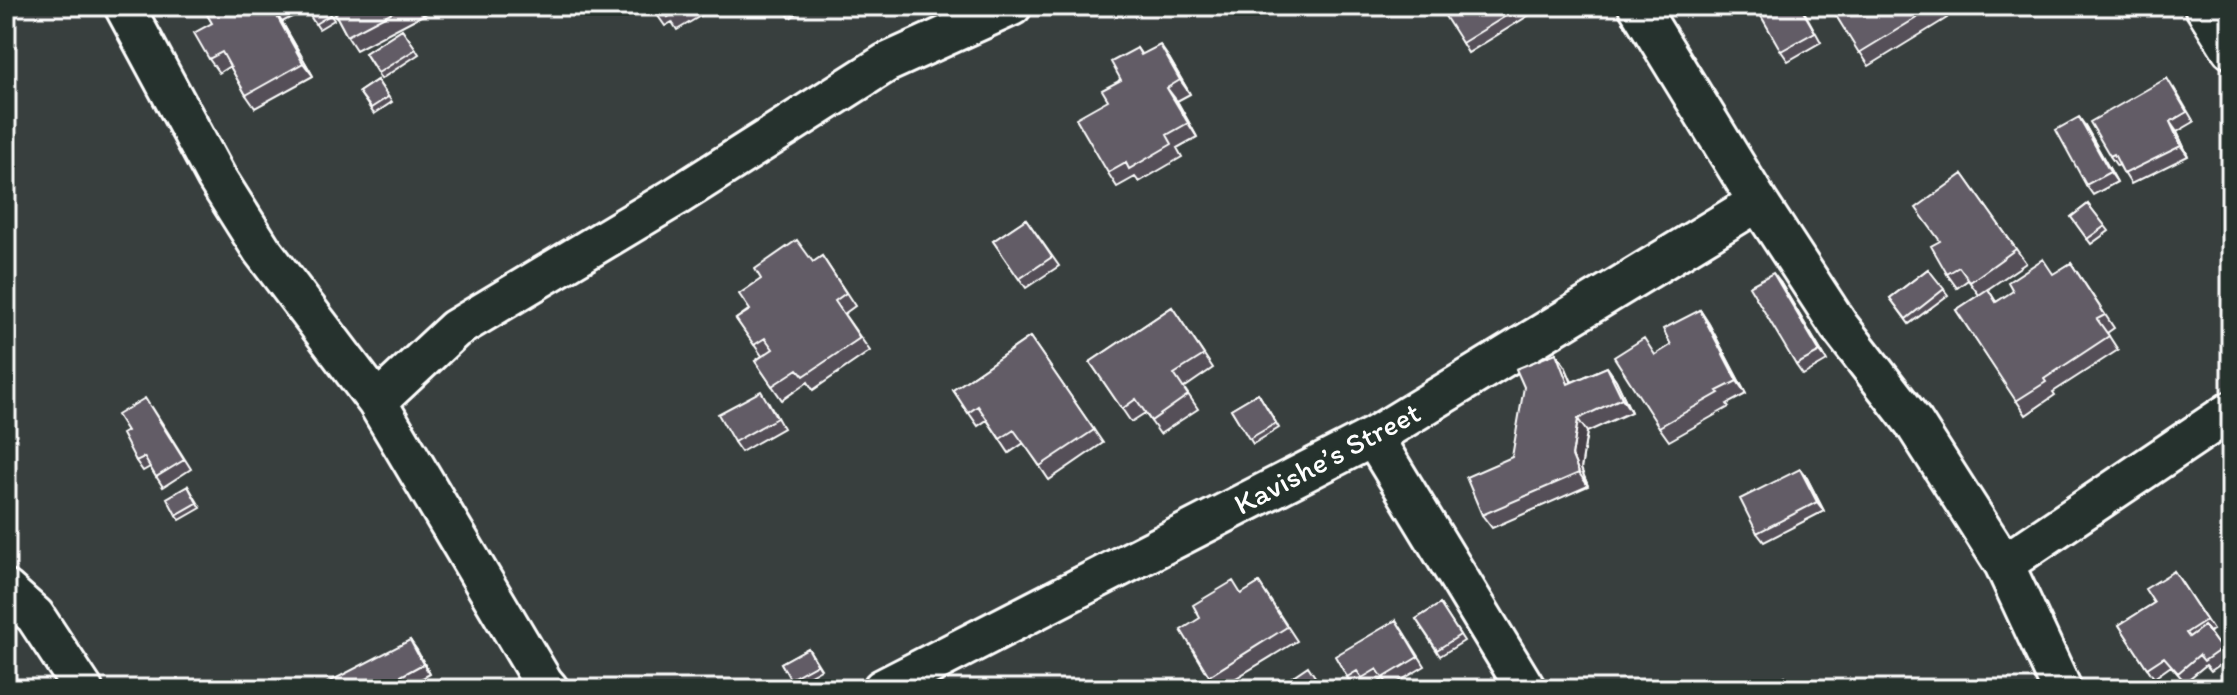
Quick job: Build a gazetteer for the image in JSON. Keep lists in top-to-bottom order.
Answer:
{
  "streets": {
    "street": ["Kavishe’s Street"]
  }
}
